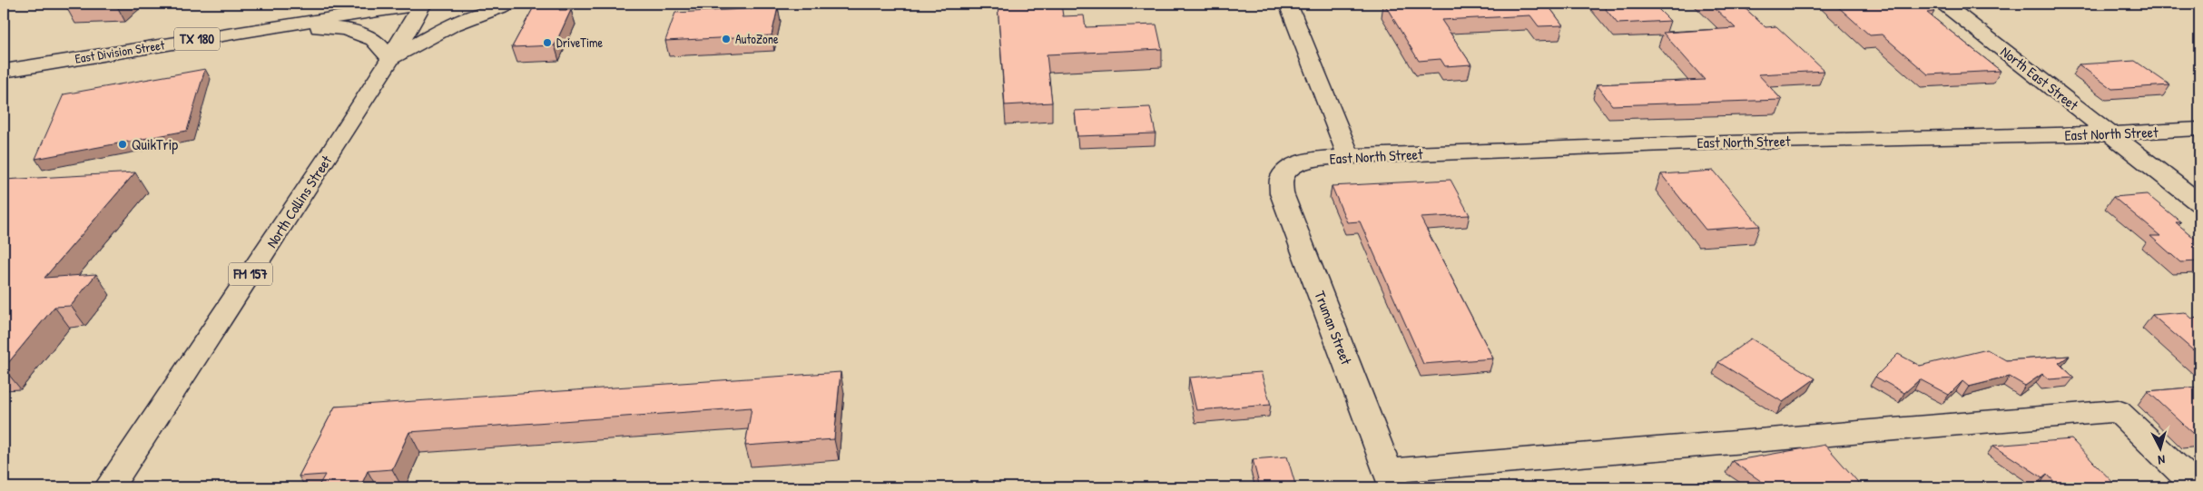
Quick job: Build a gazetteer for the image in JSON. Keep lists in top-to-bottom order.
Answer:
{
  "streets": {
    "street": [
      "TX 180",
      "East Division Street",
      "North East Street",
      "East North Street",
      "North Collins Street",
      "FM 157",
      "Truman Street"
    ]
  },
  "crossings": [
    ["East Division Street", "North Collins Street"],
    ["North East Street", "East North Street"],
    ["East North Street", "Truman Street"]
  ],
  "places": ["AutoZone", "DriveTime", "QuikTrip"],
  "north": "bottom"
}
